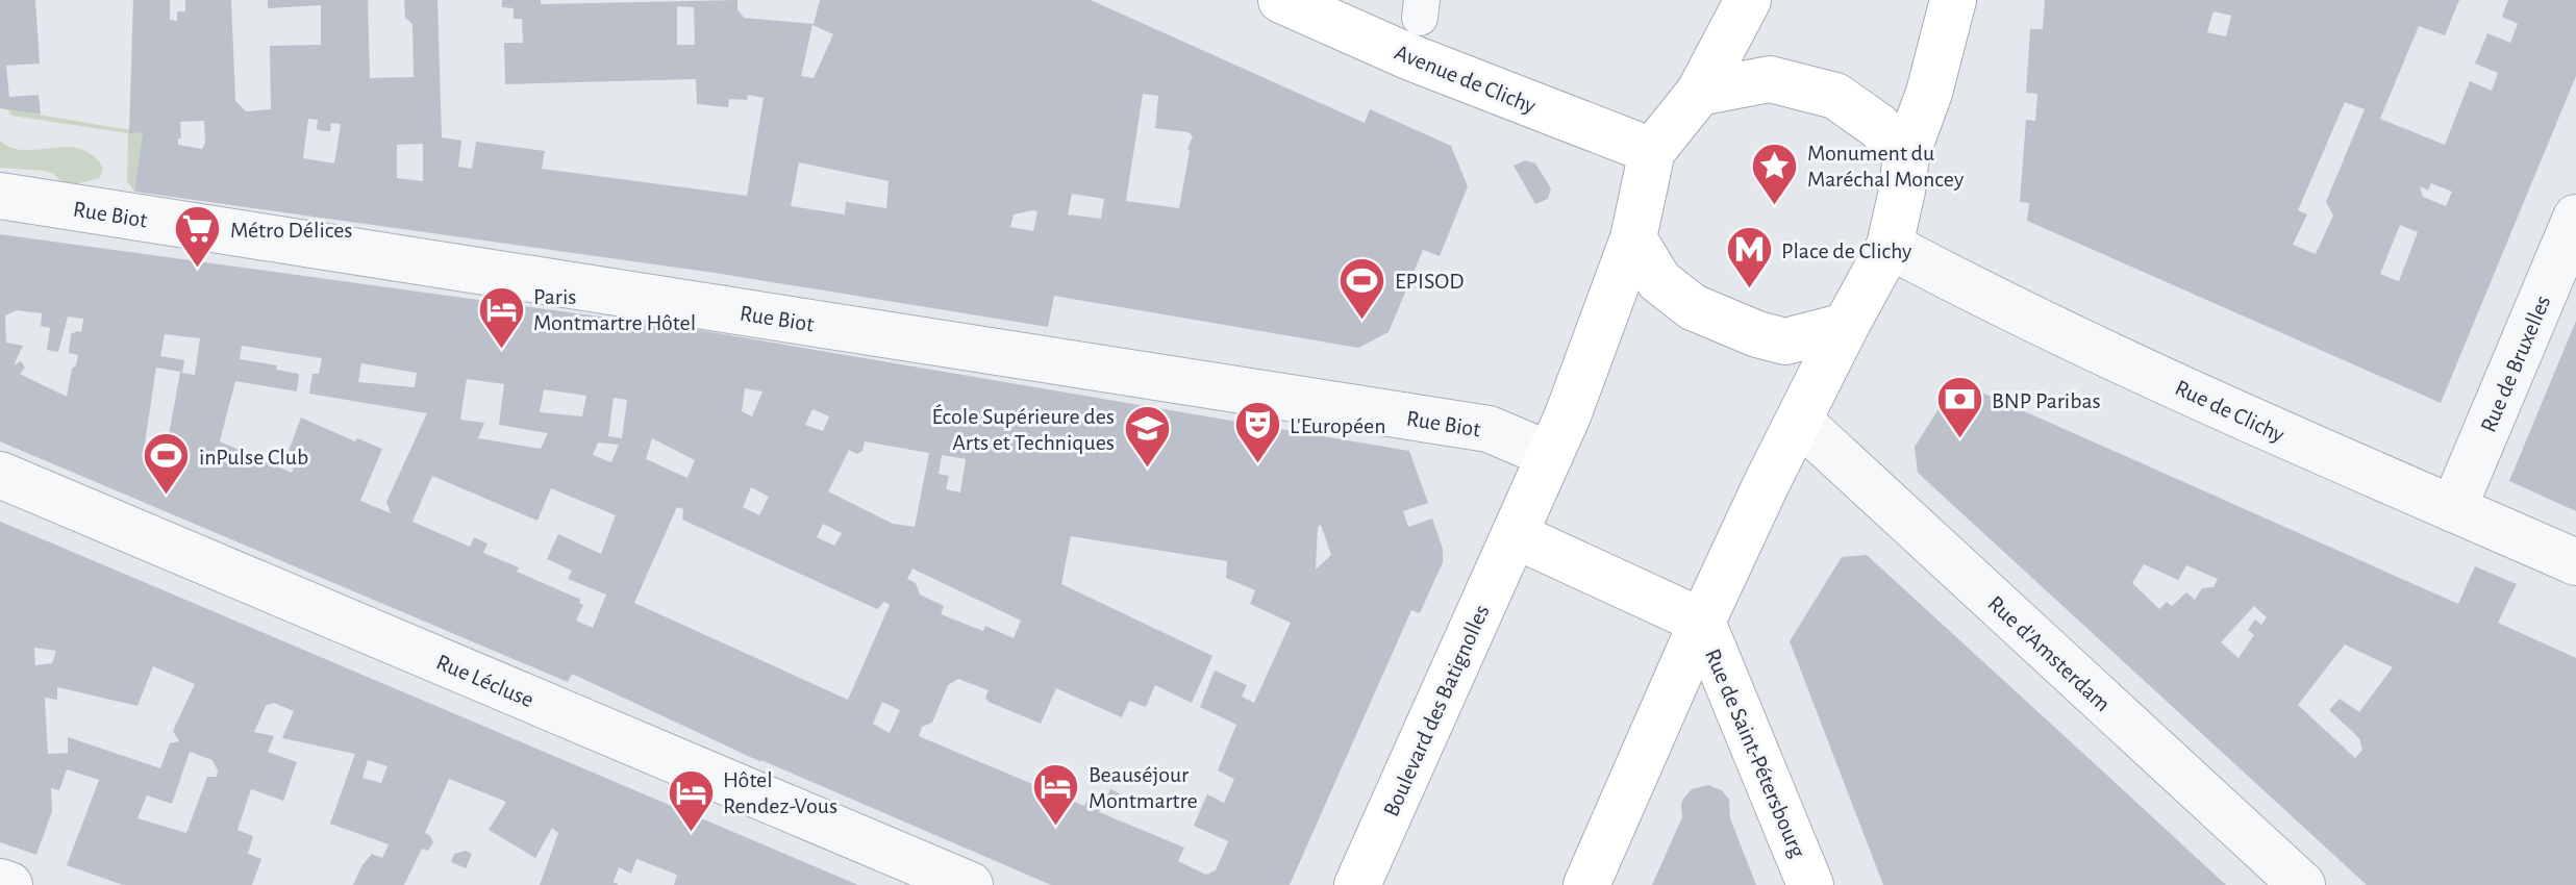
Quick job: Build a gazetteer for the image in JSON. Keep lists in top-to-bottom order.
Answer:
{
  "streets": {
    "main road": ["Avenue de Clichy", "Boulevard des Batignolles", "Rue de Saint-Pétersbourg"],
    "street": [
      "Rue Biot",
      "Rue de Bruxelles",
      "Rue de Clichy",
      "Rue d'Amsterdam",
      "Rue Lécluse"
    ]
  },
  "crossings": [
    ["Avenue de Clichy", "Rue de Clichy"],
    ["Rue de Bruxelles", "Rue de Clichy"]
  ],
  "places": {
    "place": ["Monument du Maréchal Moncey"],
    "supermarket": ["Métro Délices"],
    "metro station": ["Place de Clichy"],
    "sports": ["EPISOD", "inPulse Club"],
    "hotel": ["Paris Montmartre Hôtel", "Beauséjour Montmartre", "Hôtel Rendez-Vous"],
    "bank": ["BNP Paribas"],
    "theatre": ["L'Européen"],
    "school or university": ["École Supérieure des Arts et Techniques"]
  }
}
